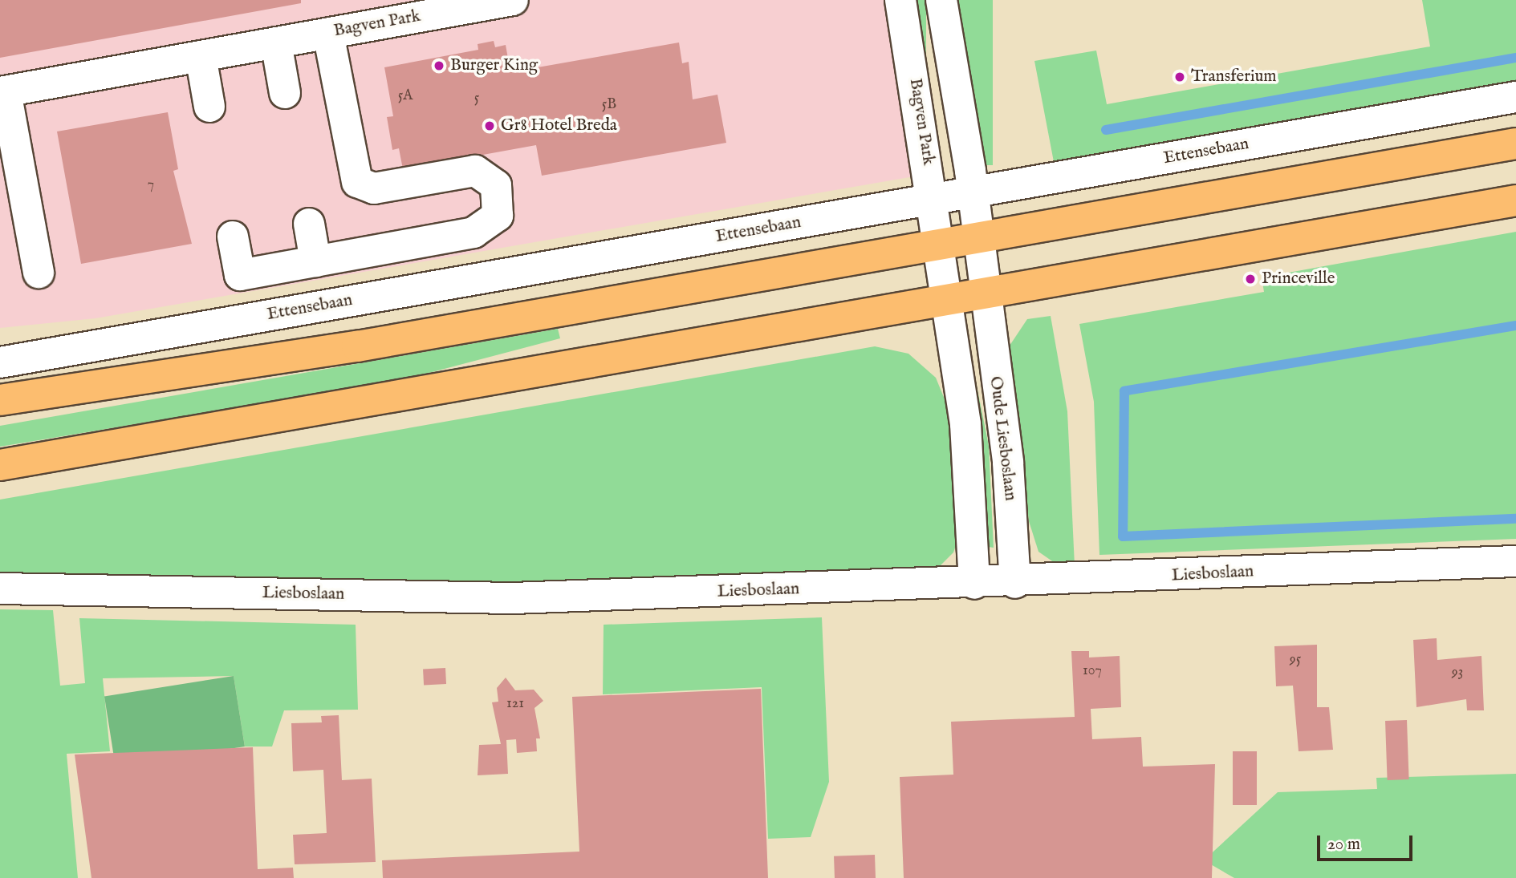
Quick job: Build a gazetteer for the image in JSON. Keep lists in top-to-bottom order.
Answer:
{
  "streets": {
    "street": [
      "Bagven Park",
      "Ettensebaan",
      "Oude Liesboslaan",
      "Liesboslaan"
    ]
  },
  "crossings": [
    ["Bagven Park", "Ettensebaan"],
    ["Bagven Park", "Oude Liesboslaan"],
    ["Oude Liesboslaan", "Liesboslaan"]
  ],
  "places": [
    "Burger King",
    "Transferium",
    "Gr8 Hotel Breda",
    "Princeville"
  ],
  "house_numbers": [
    "5A",
    "5",
    "5B",
    "7",
    "95",
    "107",
    "93",
    "121"
  ],
  "scale_bar": "20 m"
}
